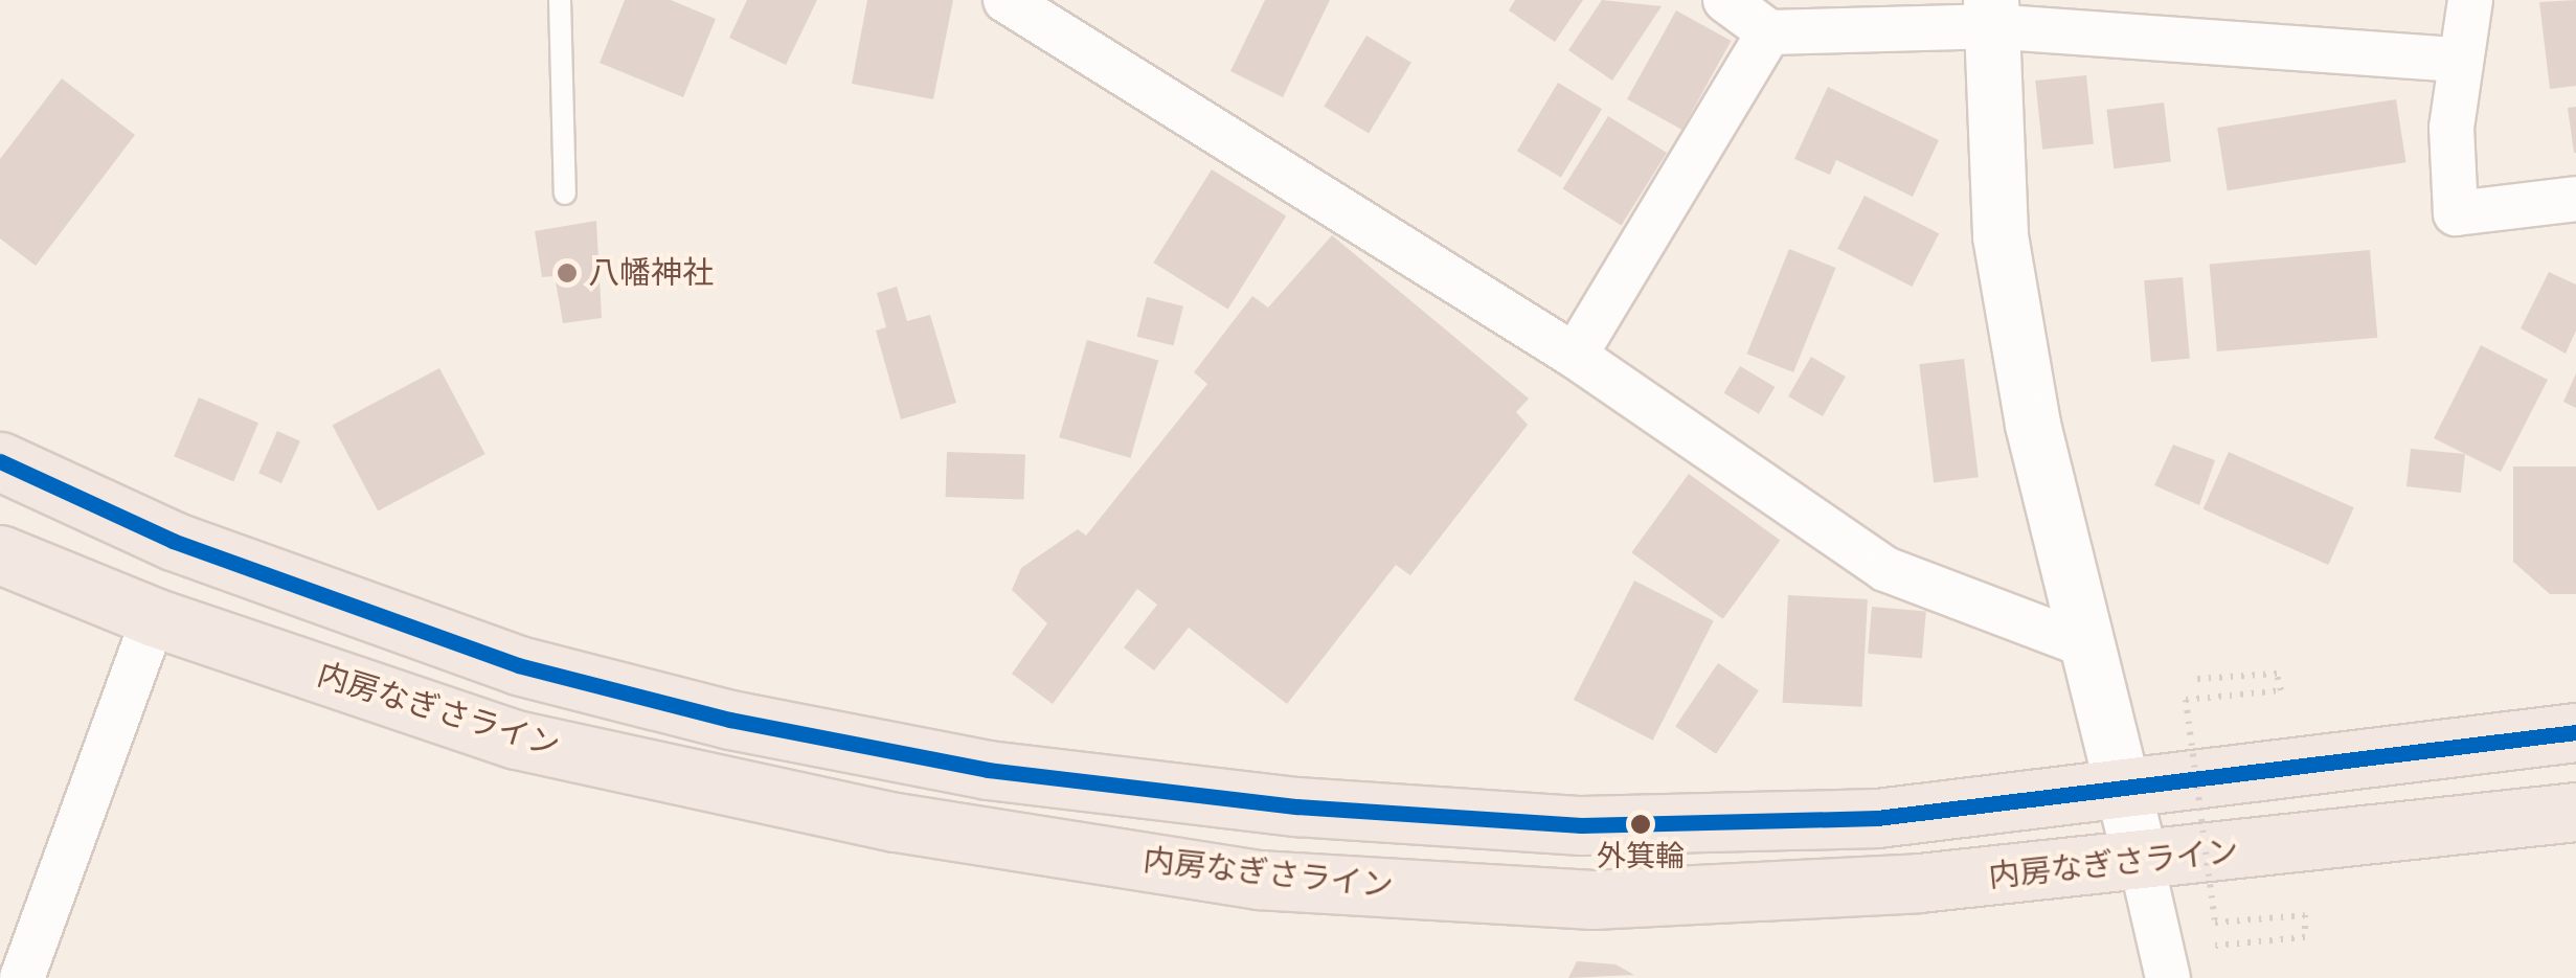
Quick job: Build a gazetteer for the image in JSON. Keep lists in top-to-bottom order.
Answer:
{
  "streets": {
    "highway": ["内房なぎさライン"]
  },
  "places": ["八幡神社", "外箕輪"]
}
